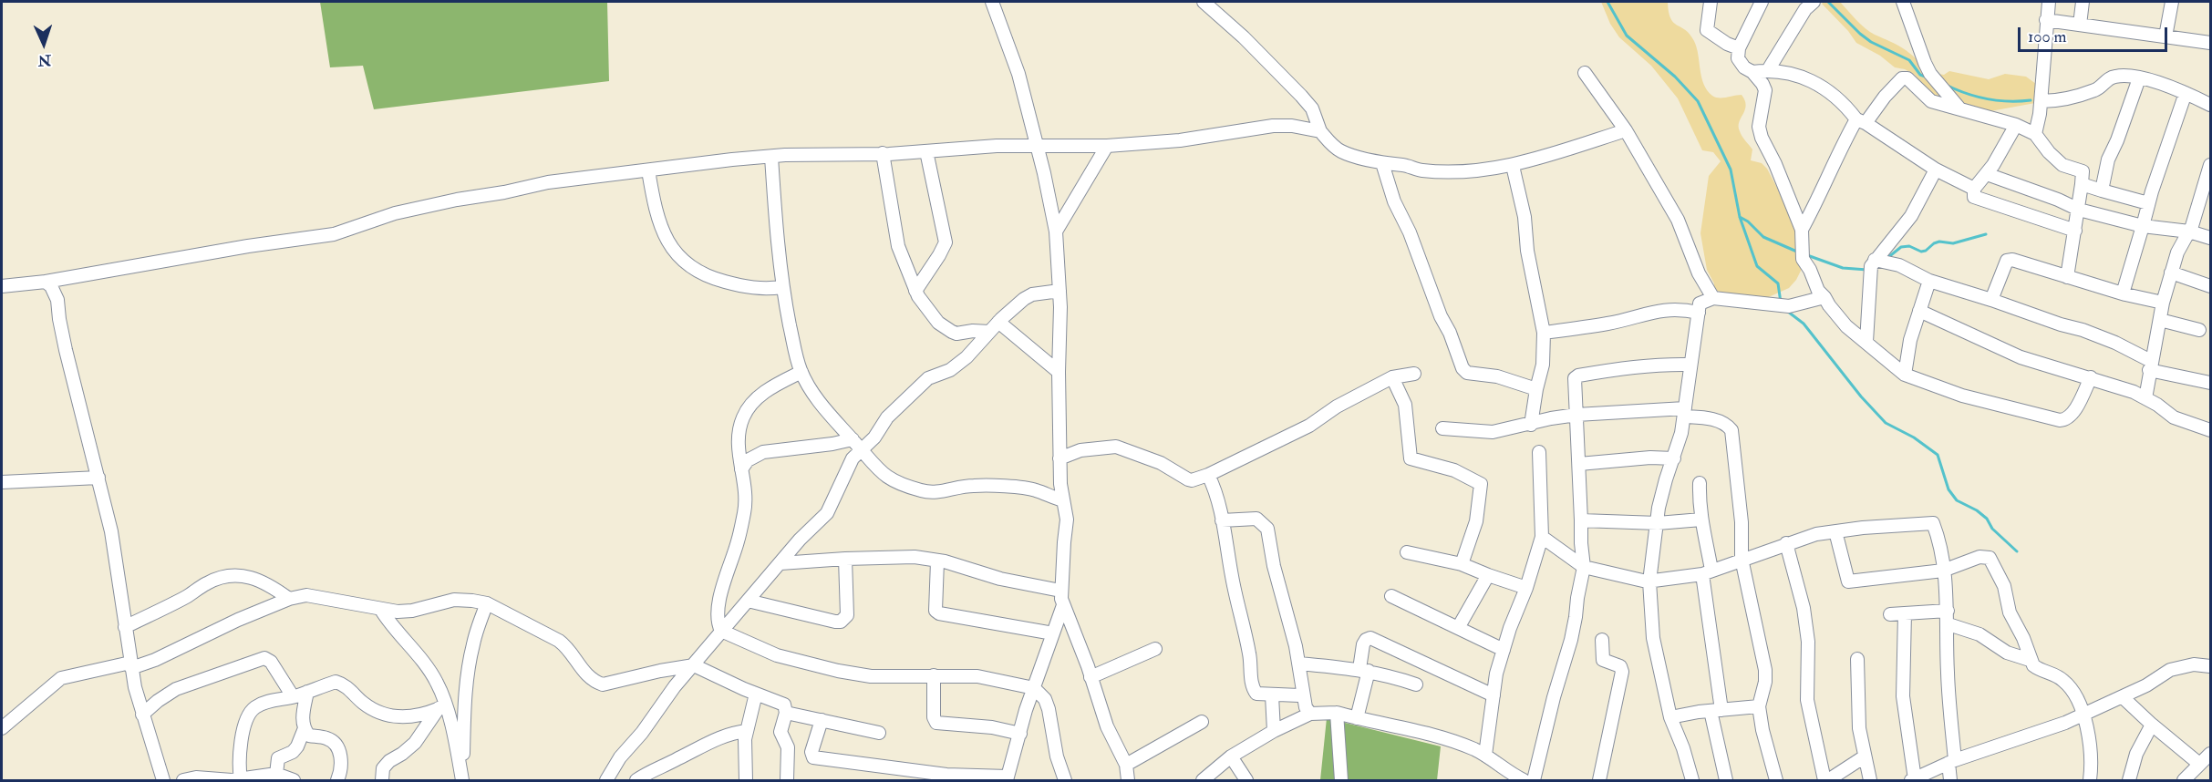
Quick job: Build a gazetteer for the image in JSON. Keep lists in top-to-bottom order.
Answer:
{
  "scale_bar": "100 m",
  "north": "bottom"
}
